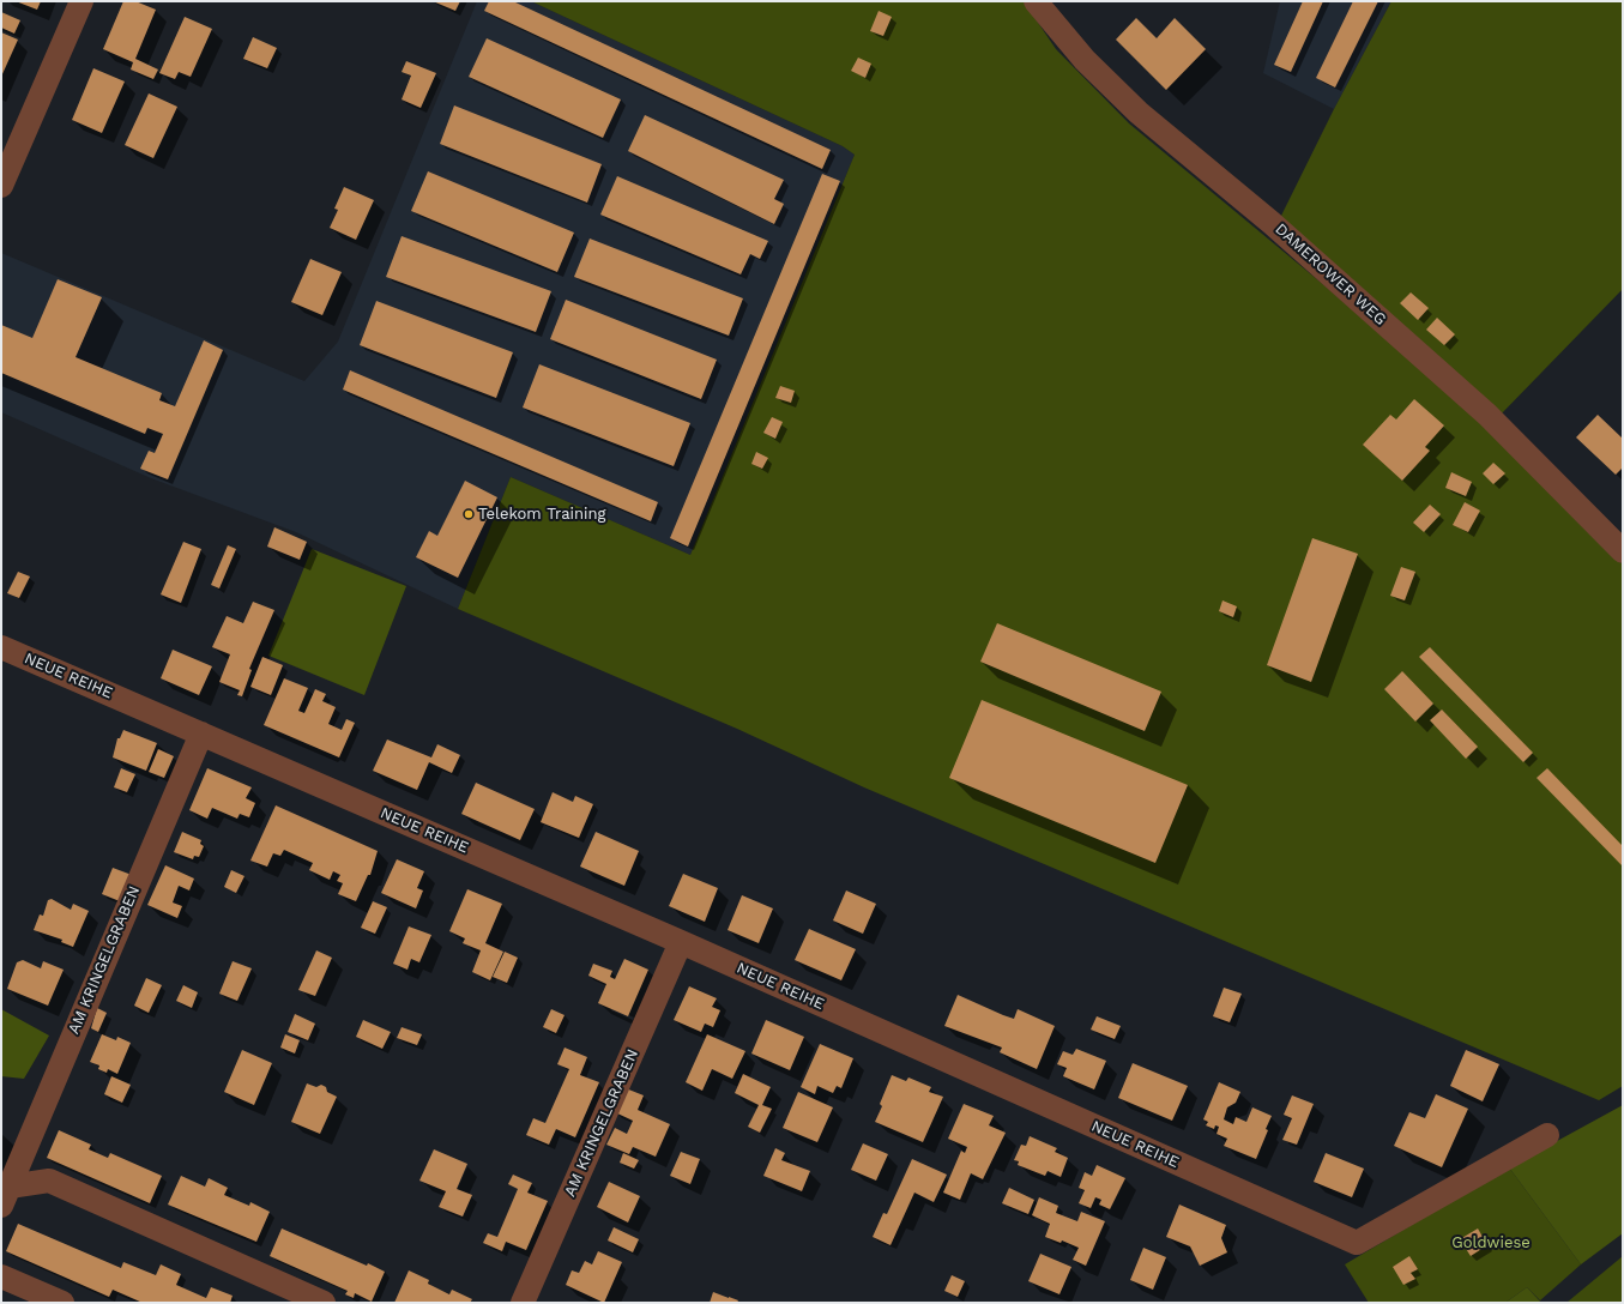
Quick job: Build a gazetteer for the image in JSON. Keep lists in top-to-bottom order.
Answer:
{
  "streets": {
    "street": ["DAMEROWER WEG", "NEUE REIHE", "AM KRINGELGRABEN"]
  },
  "crossings": [
    ["NEUE REIHE", "AM KRINGELGRABEN"]
  ],
  "parks": ["Goldwiese"],
  "places": ["Telekom Training"]
}
